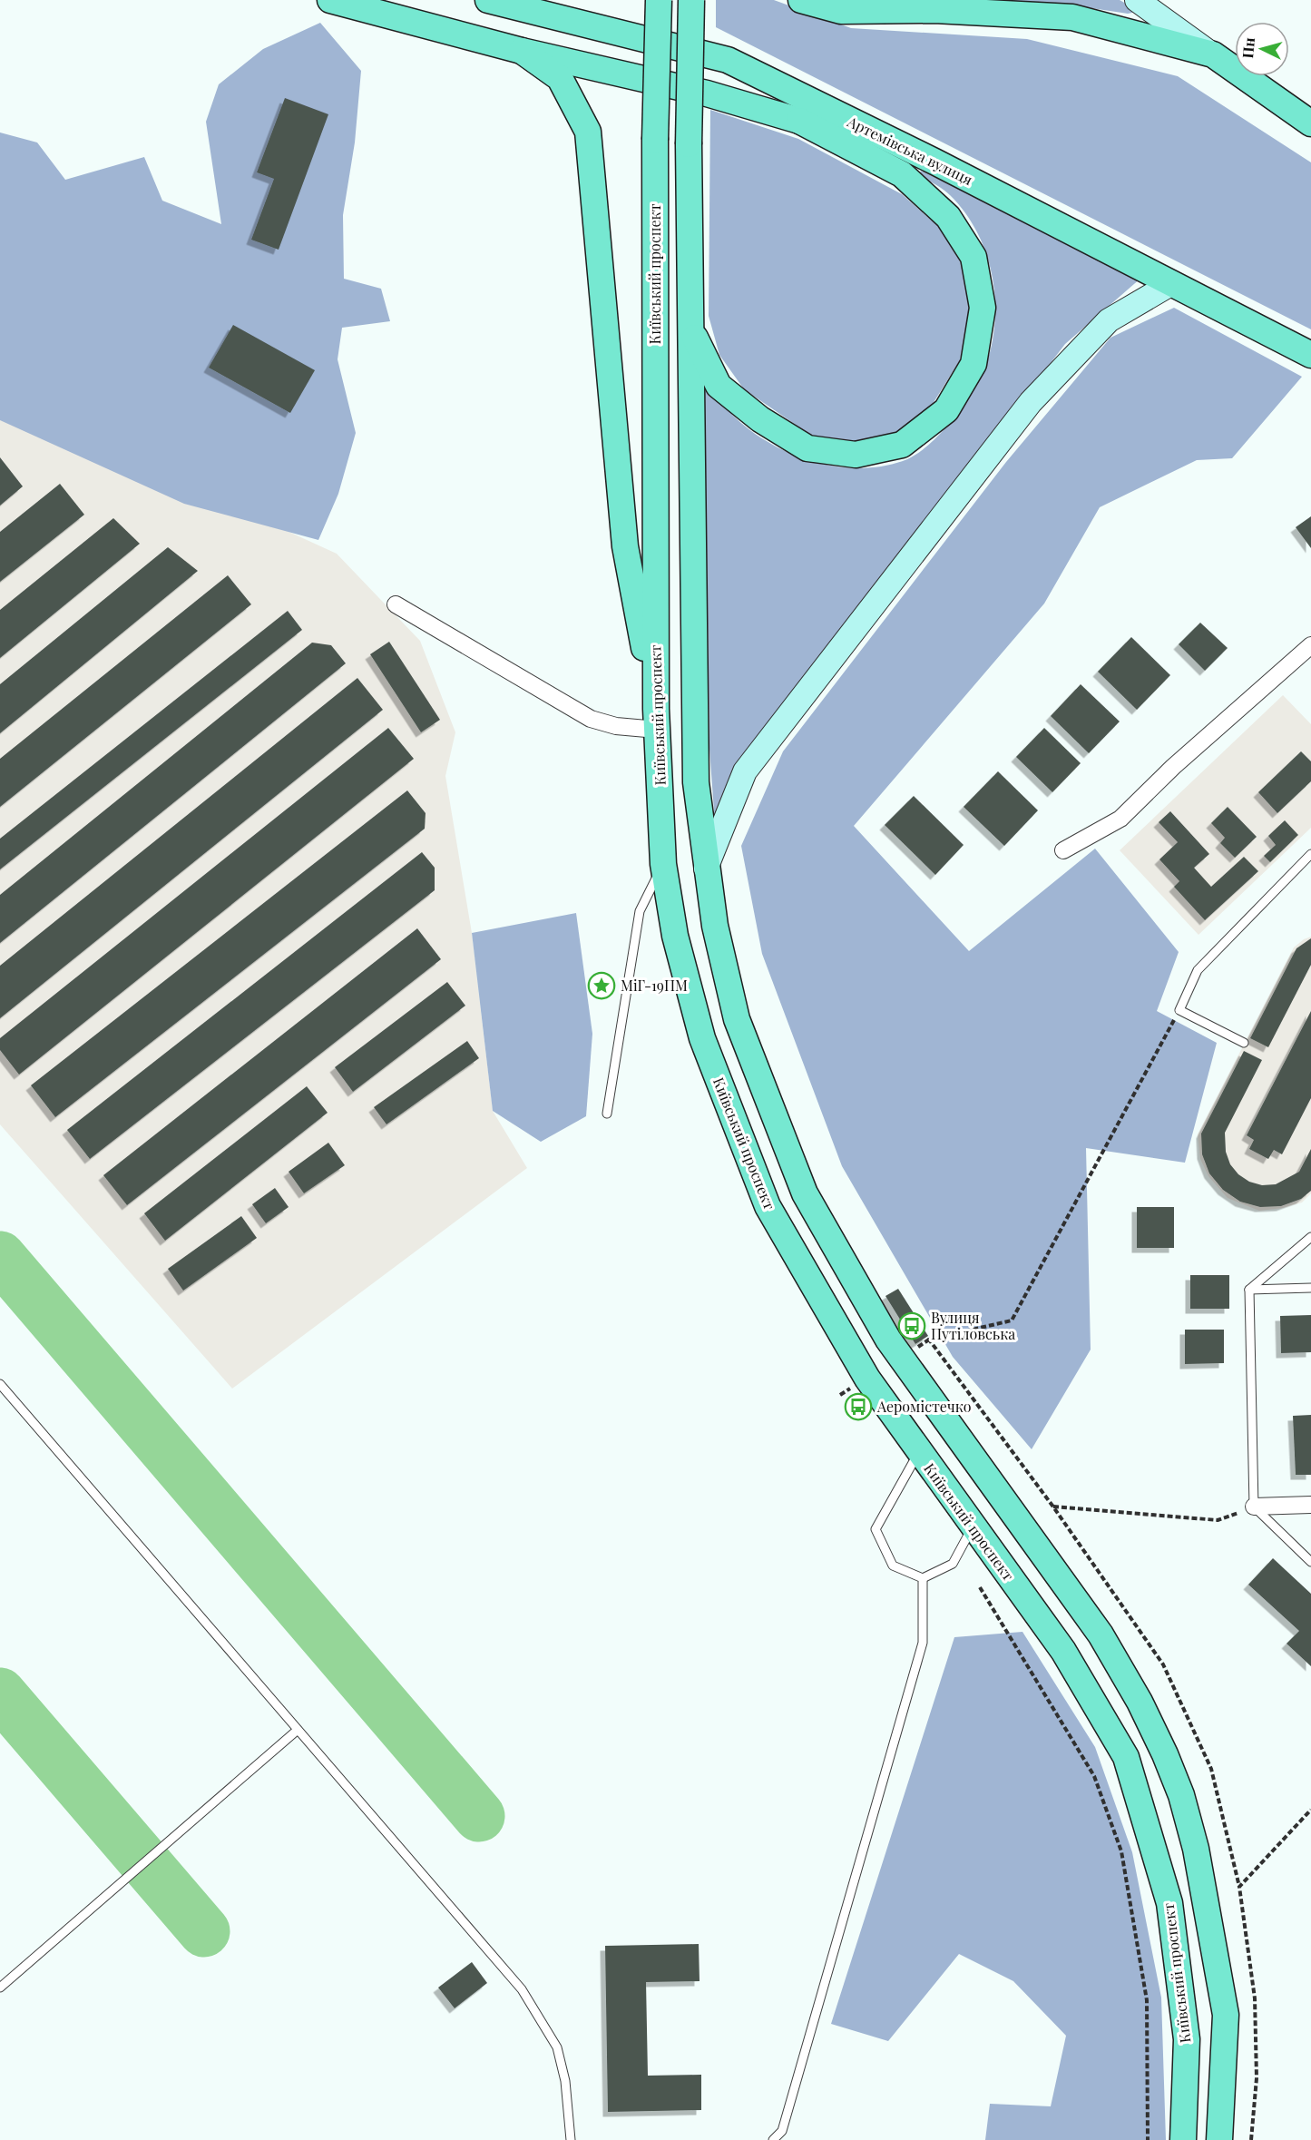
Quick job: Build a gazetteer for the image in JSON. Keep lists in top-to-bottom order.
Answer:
{
  "streets": {
    "main road": ["Артемівська вулиця", "Київський проспект"]
  },
  "places": {
    "place": ["МіГ-19ПМ"],
    "bus stop": ["Вулиця Путіловська", "Аеромістечко"]
  },
  "north": "left"
}
